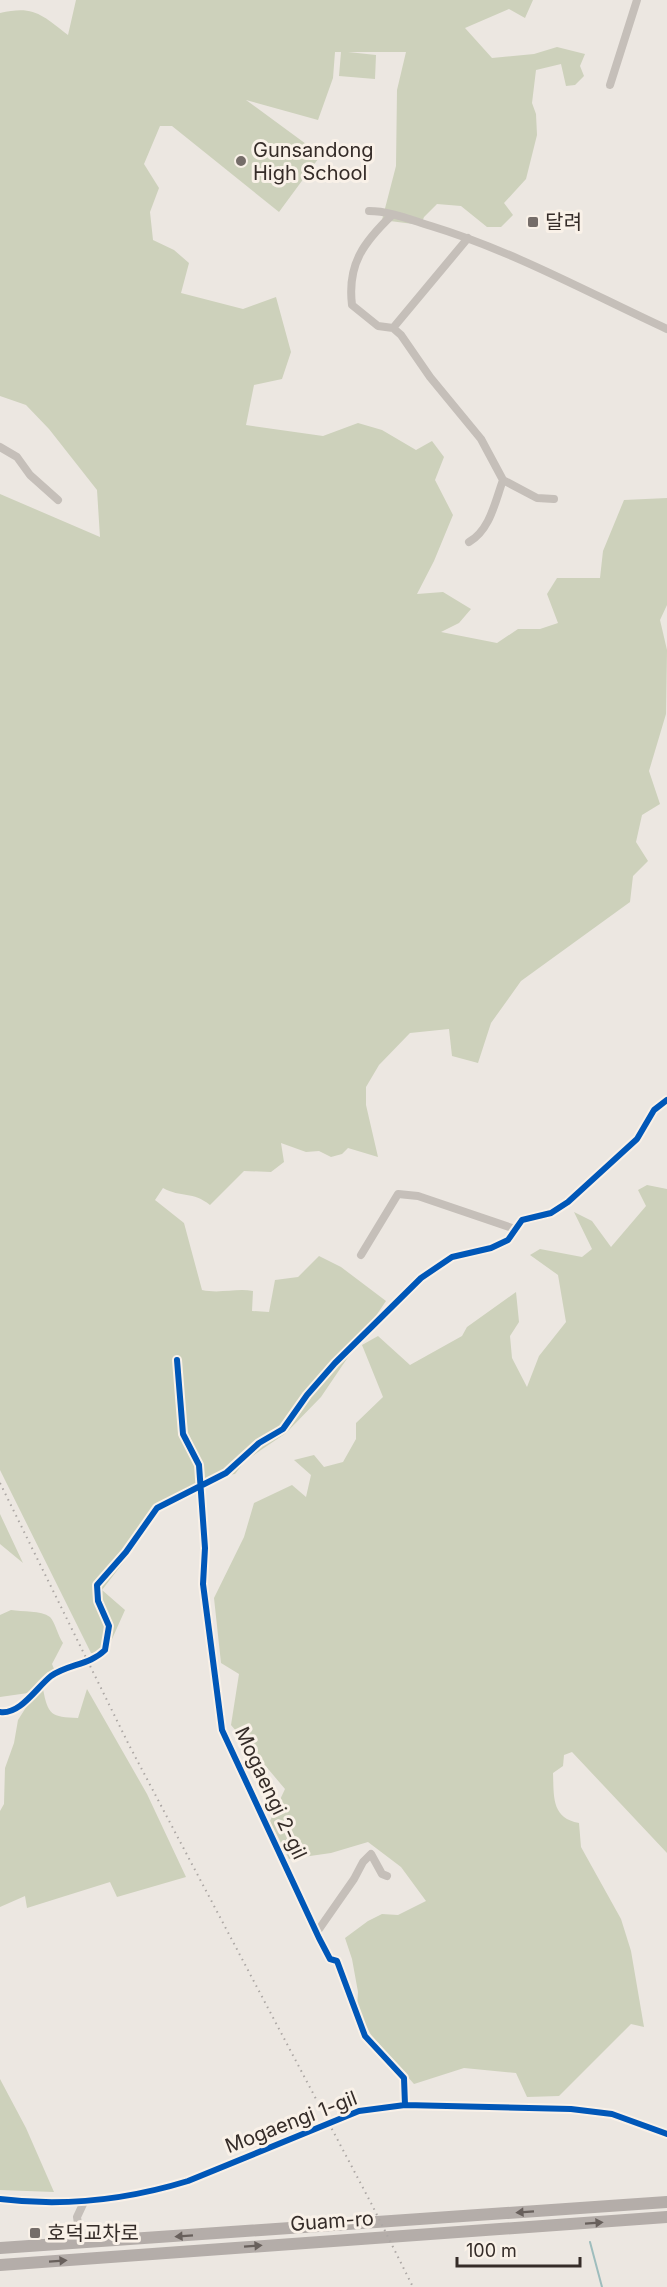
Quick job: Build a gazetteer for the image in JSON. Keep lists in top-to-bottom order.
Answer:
{
  "streets": {
    "main road": ["Guam-ro"],
    "street": ["Mogaengi 2-gil", "Mogaengi 1-gil"]
  },
  "crossings": [
    ["Mogaengi 2-gil", "Mogaengi 1-gil"]
  ],
  "places": {
    "other": ["Gunsandong High School"],
    "transit": ["달려", "호덕교차로"]
  },
  "scale_bar": "100 m"
}
